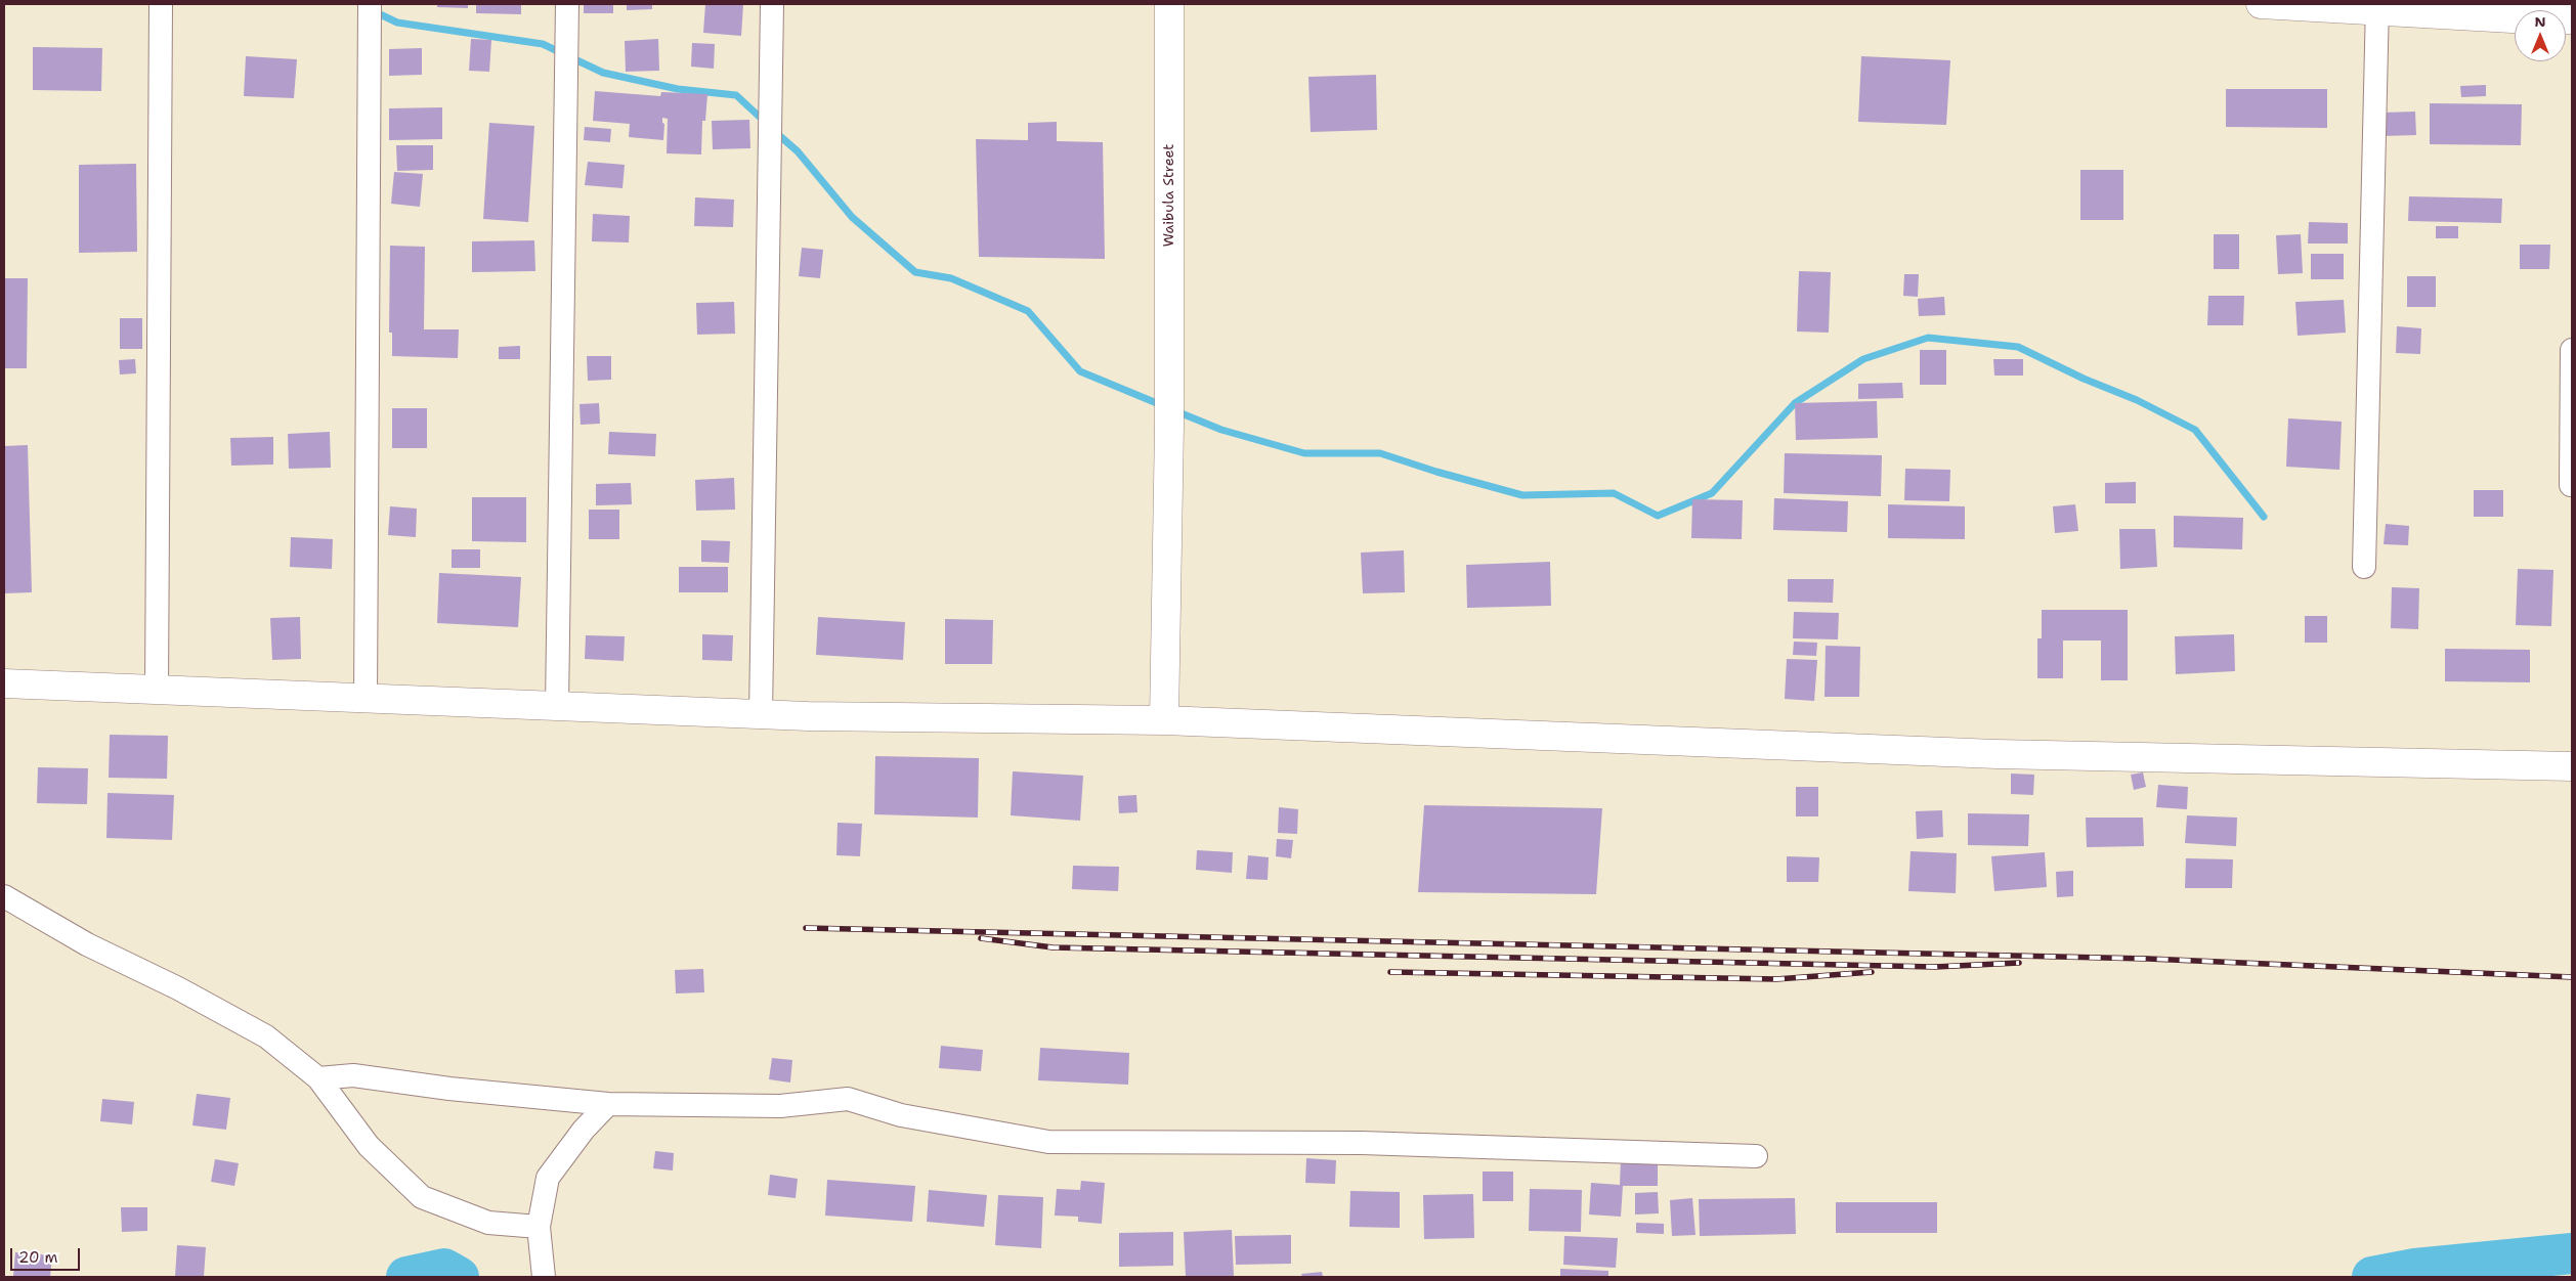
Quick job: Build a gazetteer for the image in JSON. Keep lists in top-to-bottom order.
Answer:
{
  "streets": {
    "street": ["Waibula Street"]
  },
  "scale_bar": "20 m",
  "north": "top"
}
